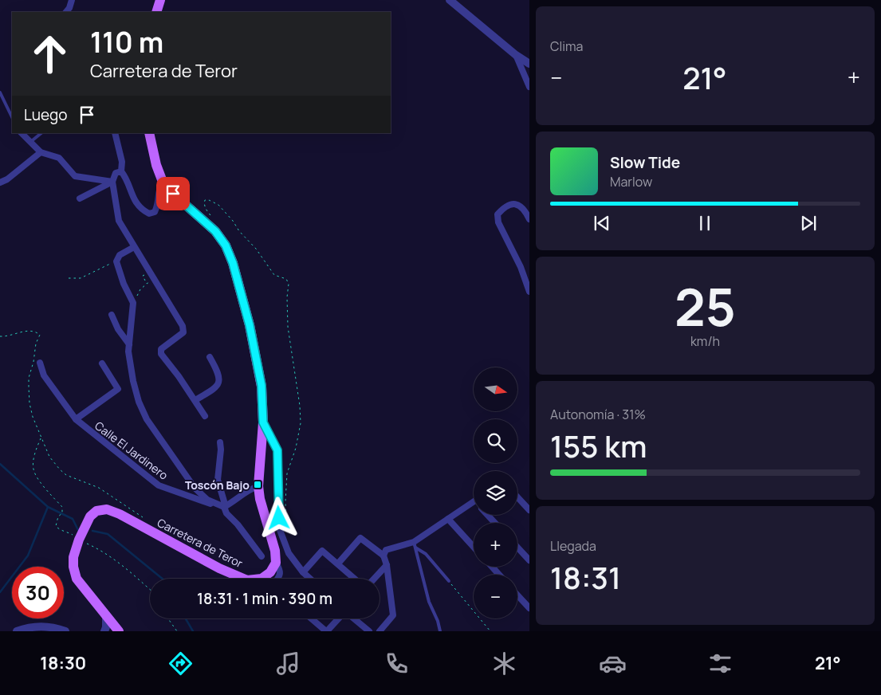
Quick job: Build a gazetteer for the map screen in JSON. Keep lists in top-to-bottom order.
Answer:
{
  "streets": {
    "main road": ["Carretera de Teror"],
    "street": ["Calle El Jardinero"]
  },
  "places": {
    "transit": ["Toscón Bajo"]
  },
  "north": "right",
  "page": {
    "tile": [
      "Clima",
      ["25", "km/h"],
      ["Autonomía · 31%", "155 km"],
      ["Llegada", "18:31"]
    ],
    "turn": ["110 m", "Carretera de Teror"],
    "heat": ["−", "21°", "+"],
    "then": "Luego",
    "song": ["Slow Tide", "Marlow"],
    "map_buttons": ["+", "−"],
    "limit": "30",
    "trip": "18:31 · 1 min · 390 m",
    "tabs": ["18:30", "21°"]
  }
}
